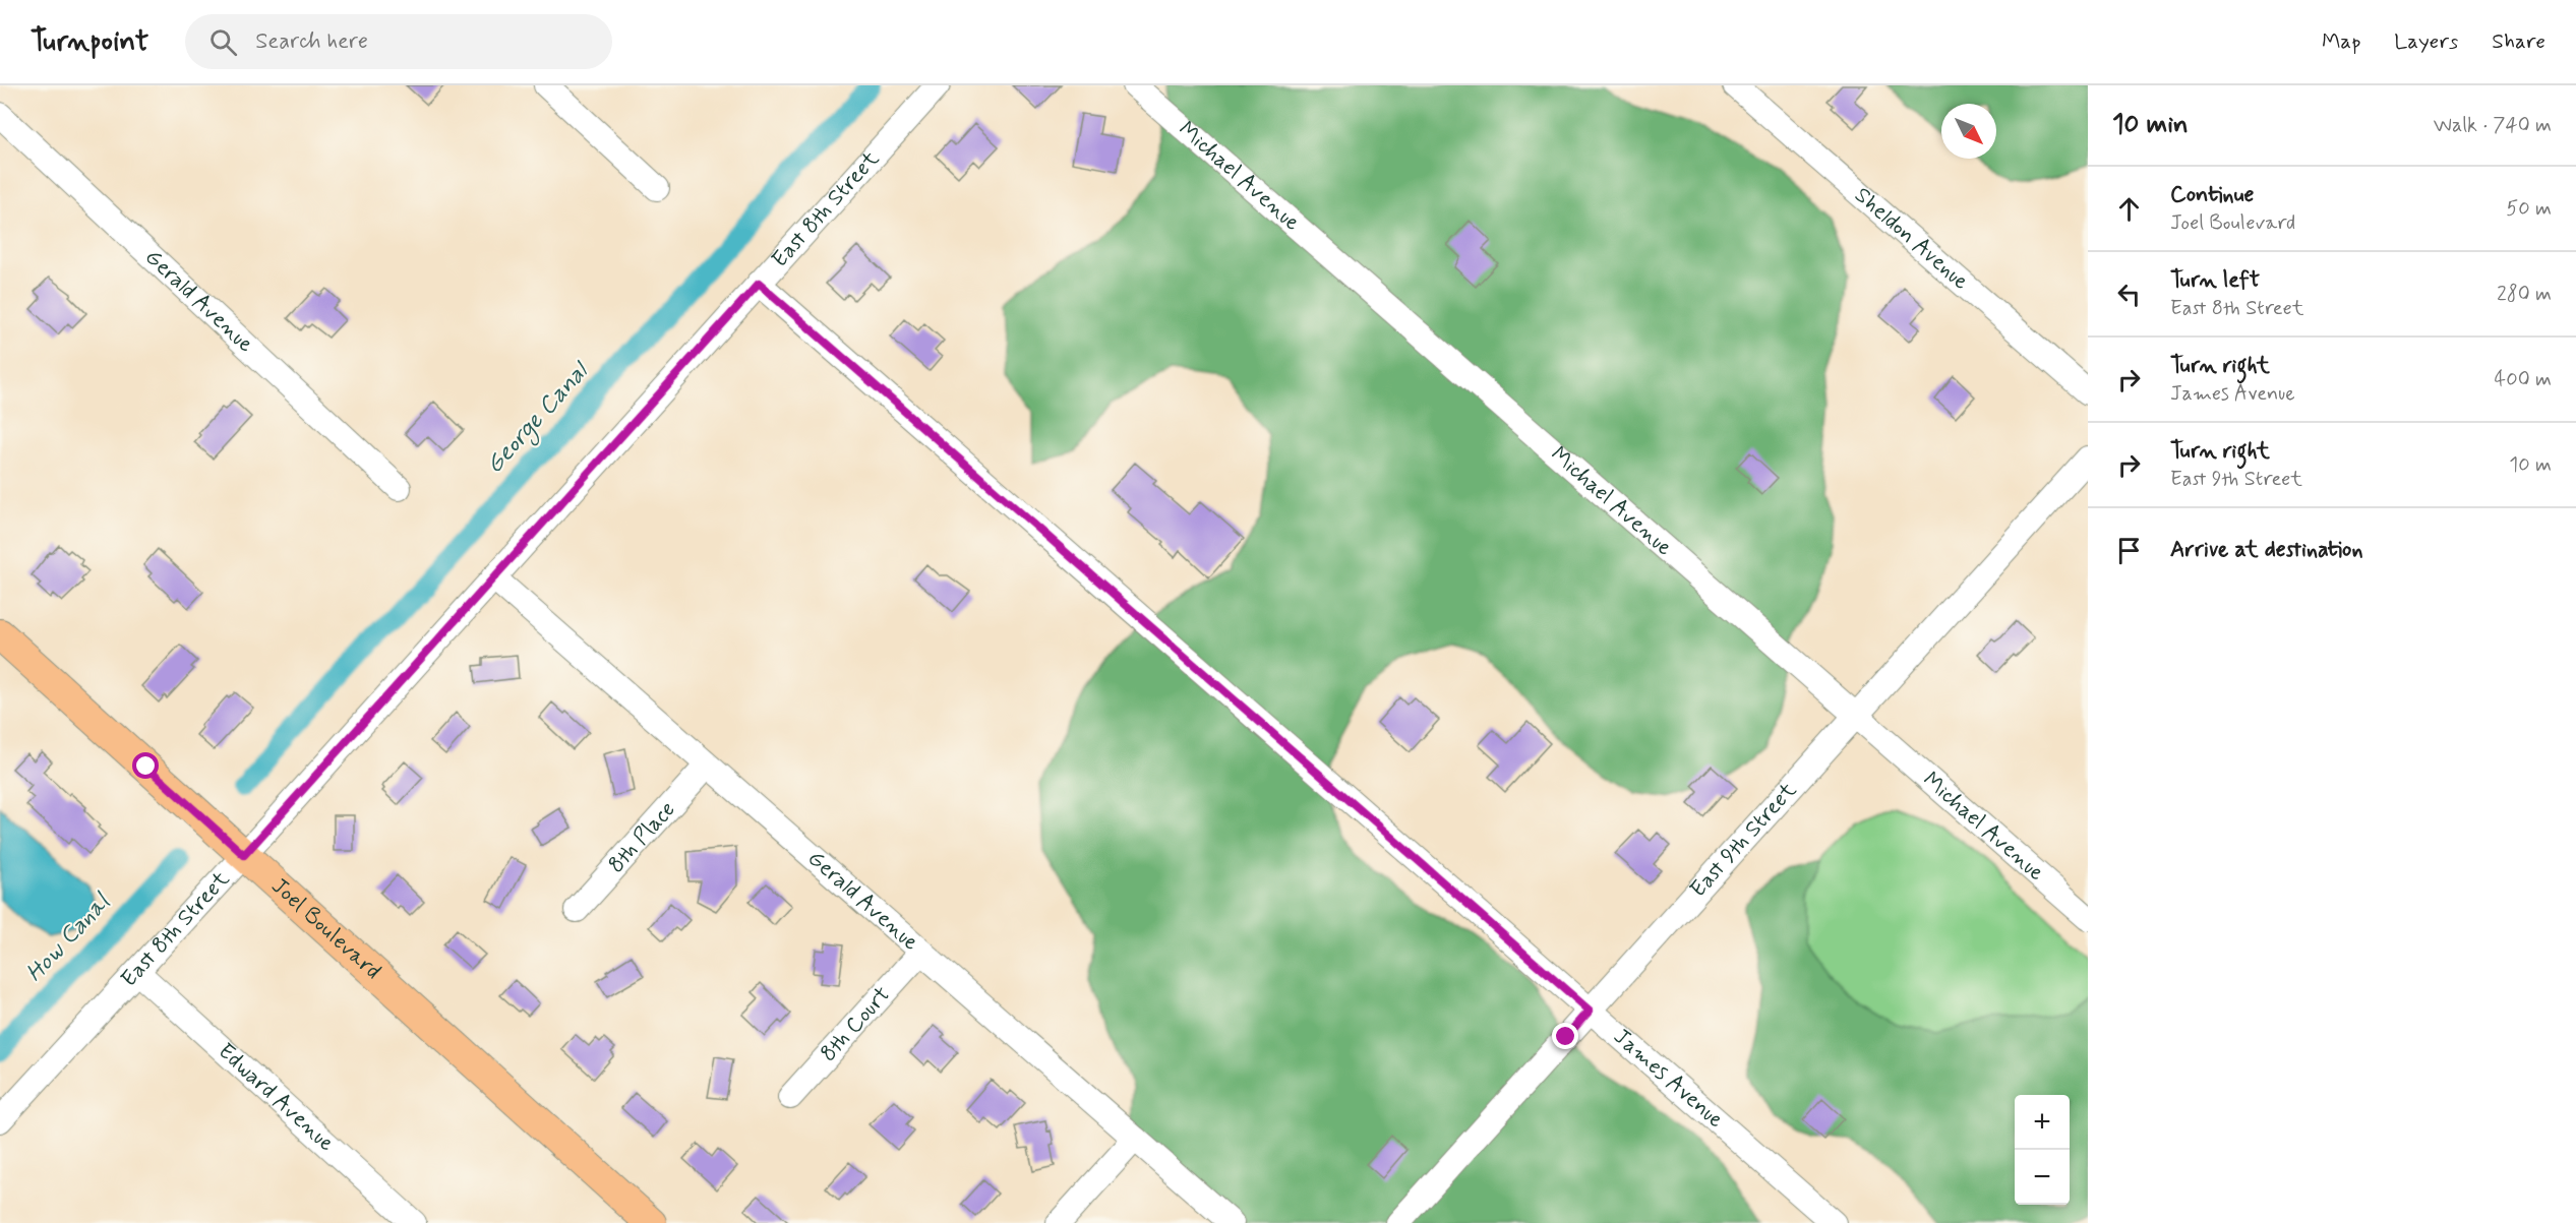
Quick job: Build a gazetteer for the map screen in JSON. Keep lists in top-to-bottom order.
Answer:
{
  "streets": {
    "main road": ["Joel Boulevard"],
    "street": [
      "Michael Avenue",
      "East 8th Street",
      "Sheldon Avenue",
      "Gerald Avenue",
      "8th Place",
      "East 9th Street",
      "8th Court",
      "James Avenue",
      "Edward Avenue"
    ]
  },
  "crossings": [
    ["Michael Avenue", "East 9th Street"],
    ["East 8th Street", "Gerald Avenue"],
    ["East 8th Street", "Joel Boulevard"],
    ["East 8th Street", "James Avenue"],
    ["East 8th Street", "Edward Avenue"],
    ["Gerald Avenue", "8th Place"],
    ["Gerald Avenue", "8th Court"],
    ["East 9th Street", "James Avenue"]
  ],
  "water": ["George Canal", "How Canal"],
  "north": "bottom right",
  "page": {
    "header": "Turnpoint",
    "search": "Search here",
    "nav": ["Map", "Layers", "Share"],
    "heading": ["10 min", "Walk · 740 m"],
    "list": [
      ["Continue", "Joel Boulevard", "50 m"],
      ["Turn left", "East 8th Street", "280 m"],
      ["Turn right", "James Avenue", "400 m"],
      ["Turn right", "East 9th Street", "10 m"],
      "Arrive at destination"
    ],
    "map_buttons": ["+", "−"]
  }
}
